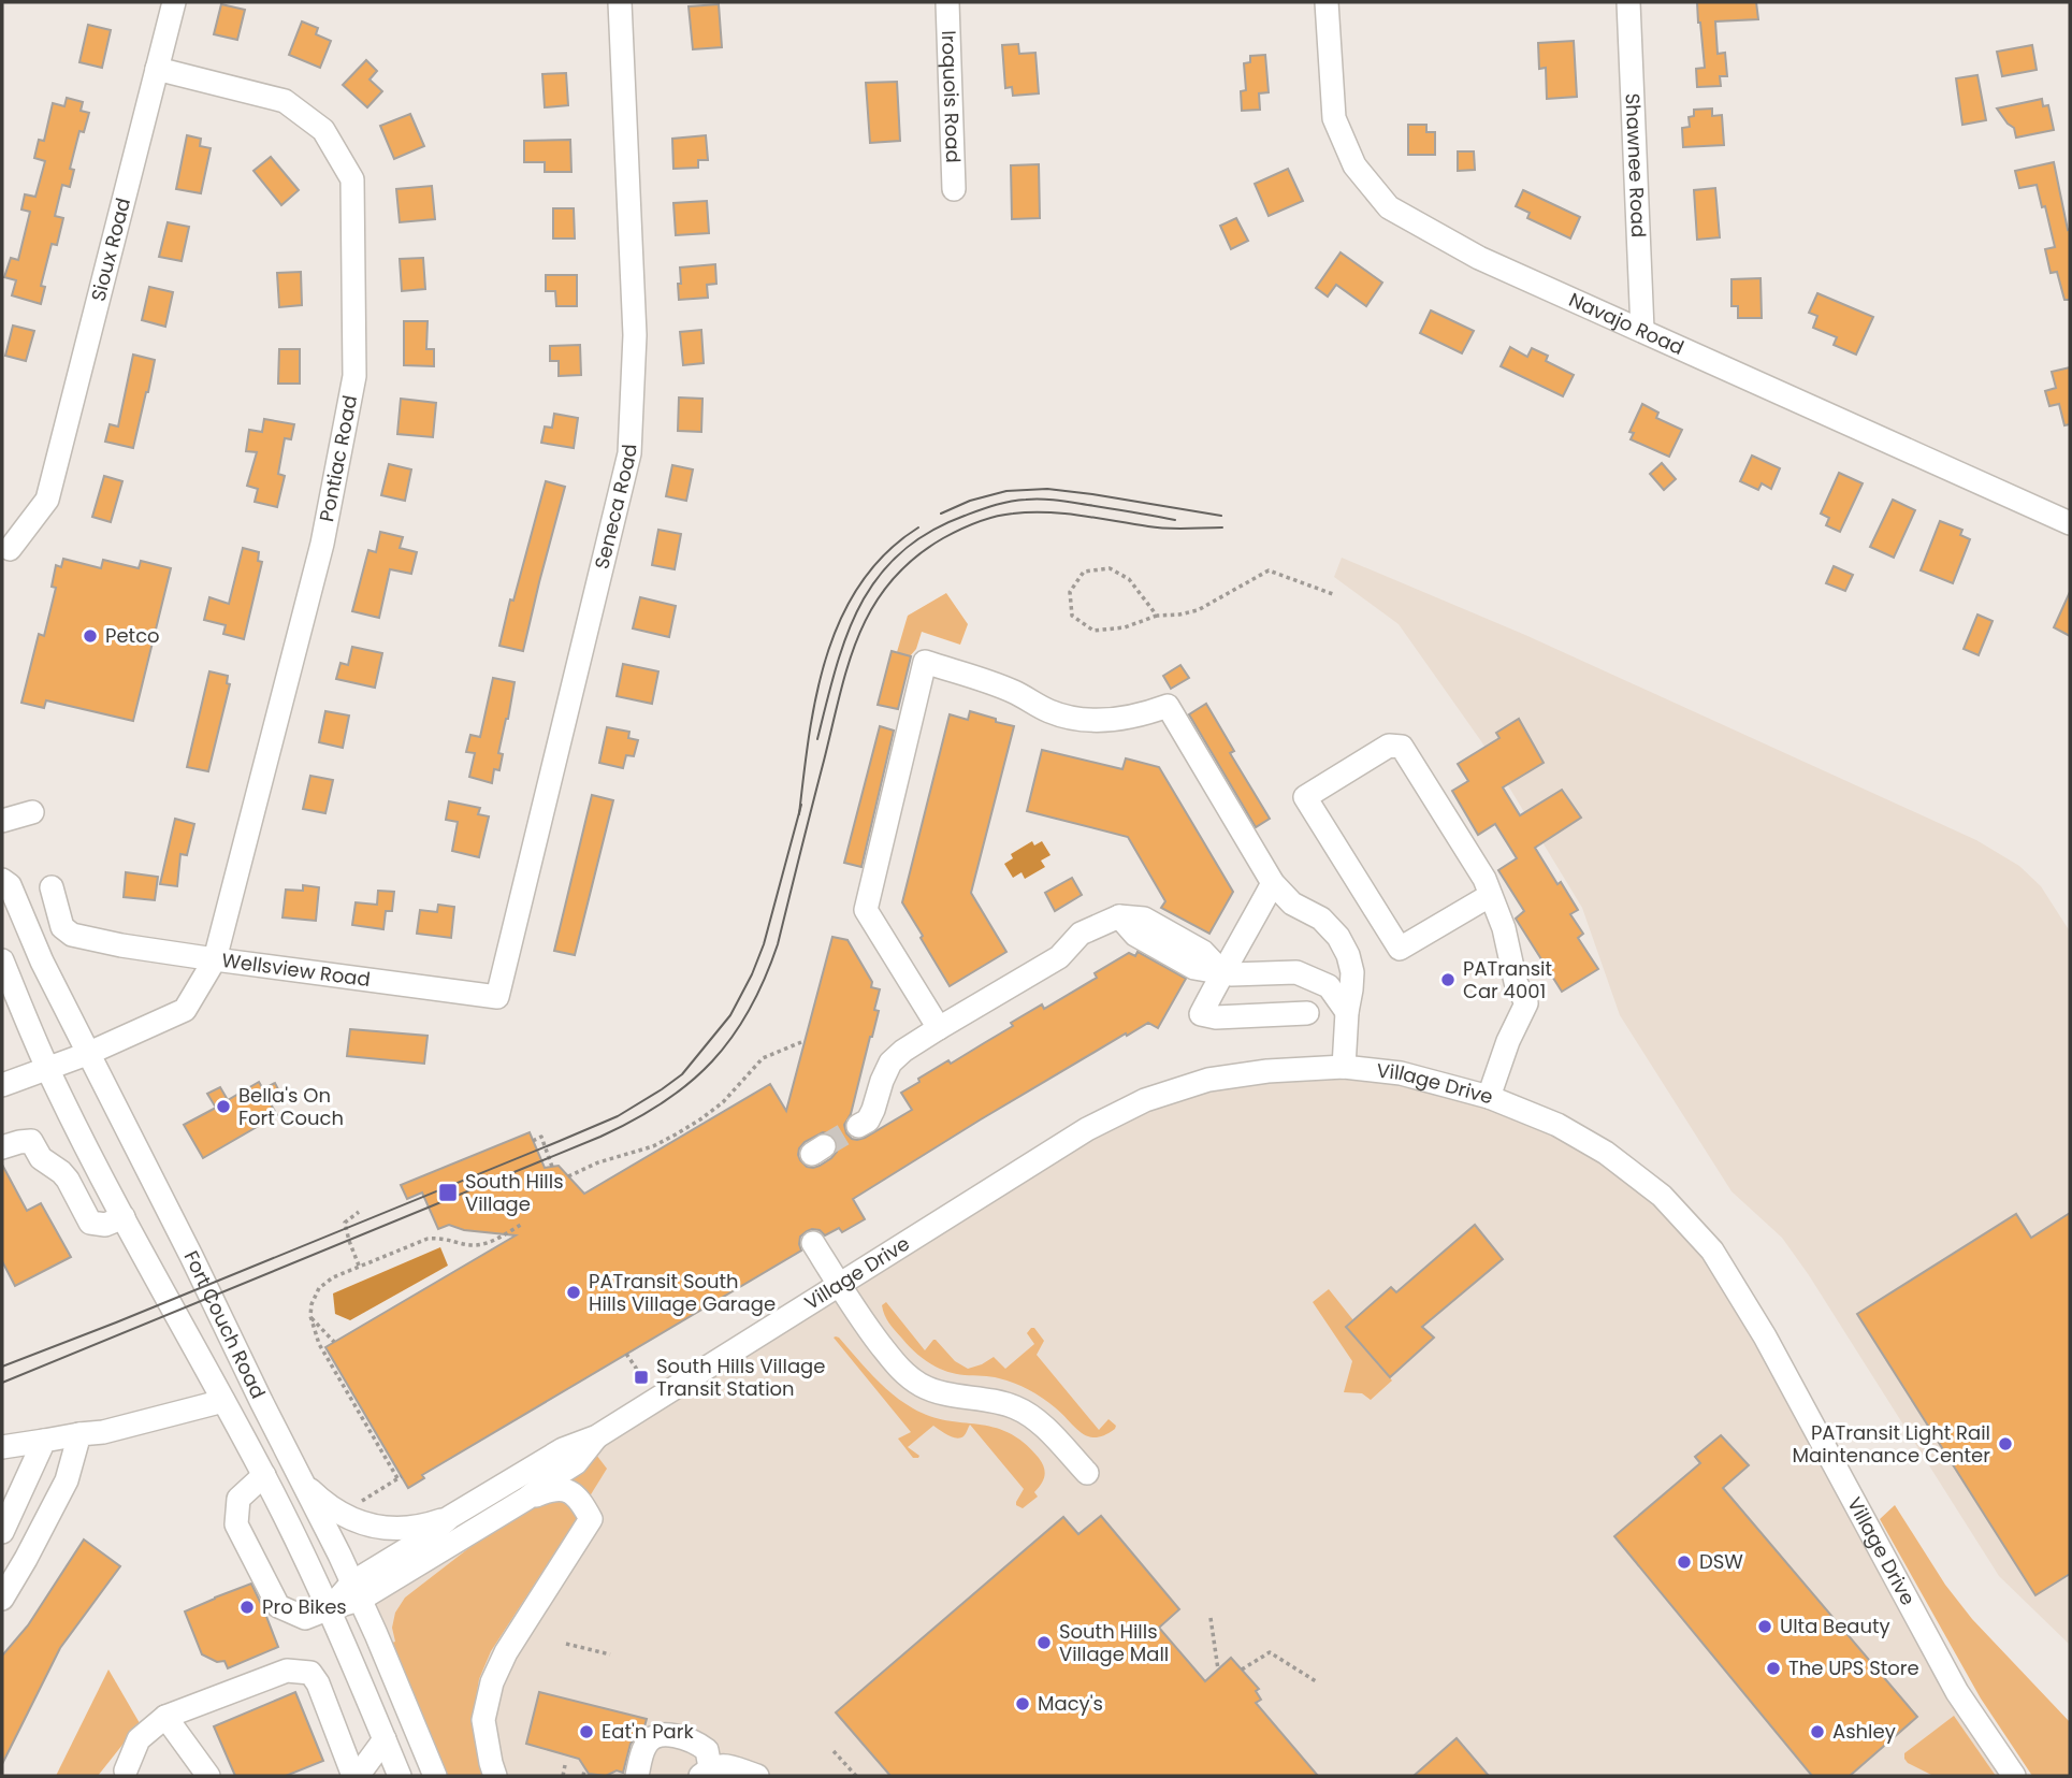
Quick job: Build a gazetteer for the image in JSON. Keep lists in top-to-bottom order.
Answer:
{
  "streets": {
    "street": [
      "Iroquois Road",
      "Shawnee Road",
      "Sioux Road",
      "Navajo Road",
      "Pontiac Road",
      "Seneca Road",
      "Wellsview Road",
      "Village Drive",
      "Fort Couch Road"
    ]
  },
  "crossings": [
    ["Shawnee Road", "Navajo Road"],
    ["Sioux Road", "Pontiac Road"],
    ["Pontiac Road", "Wellsview Road"],
    ["Seneca Road", "Wellsview Road"],
    ["Wellsview Road", "Fort Couch Road"],
    ["Village Drive", "Fort Couch Road"]
  ],
  "places": {
    "other": [
      "Petco",
      "PATransit Car 4001",
      "Bella's On Fort Couch",
      "PATransit South Hills Village Garage",
      "PATransit Light Rail Maintenance Center",
      "DSW",
      "Pro Bikes",
      "Ulta Beauty",
      "South Hills Village Mall",
      "The UPS Store",
      "Macy's",
      "Eat'n Park",
      "Ashley"
    ],
    "transit": ["South Hills Village", "South Hills Village Transit Station"]
  }
}
